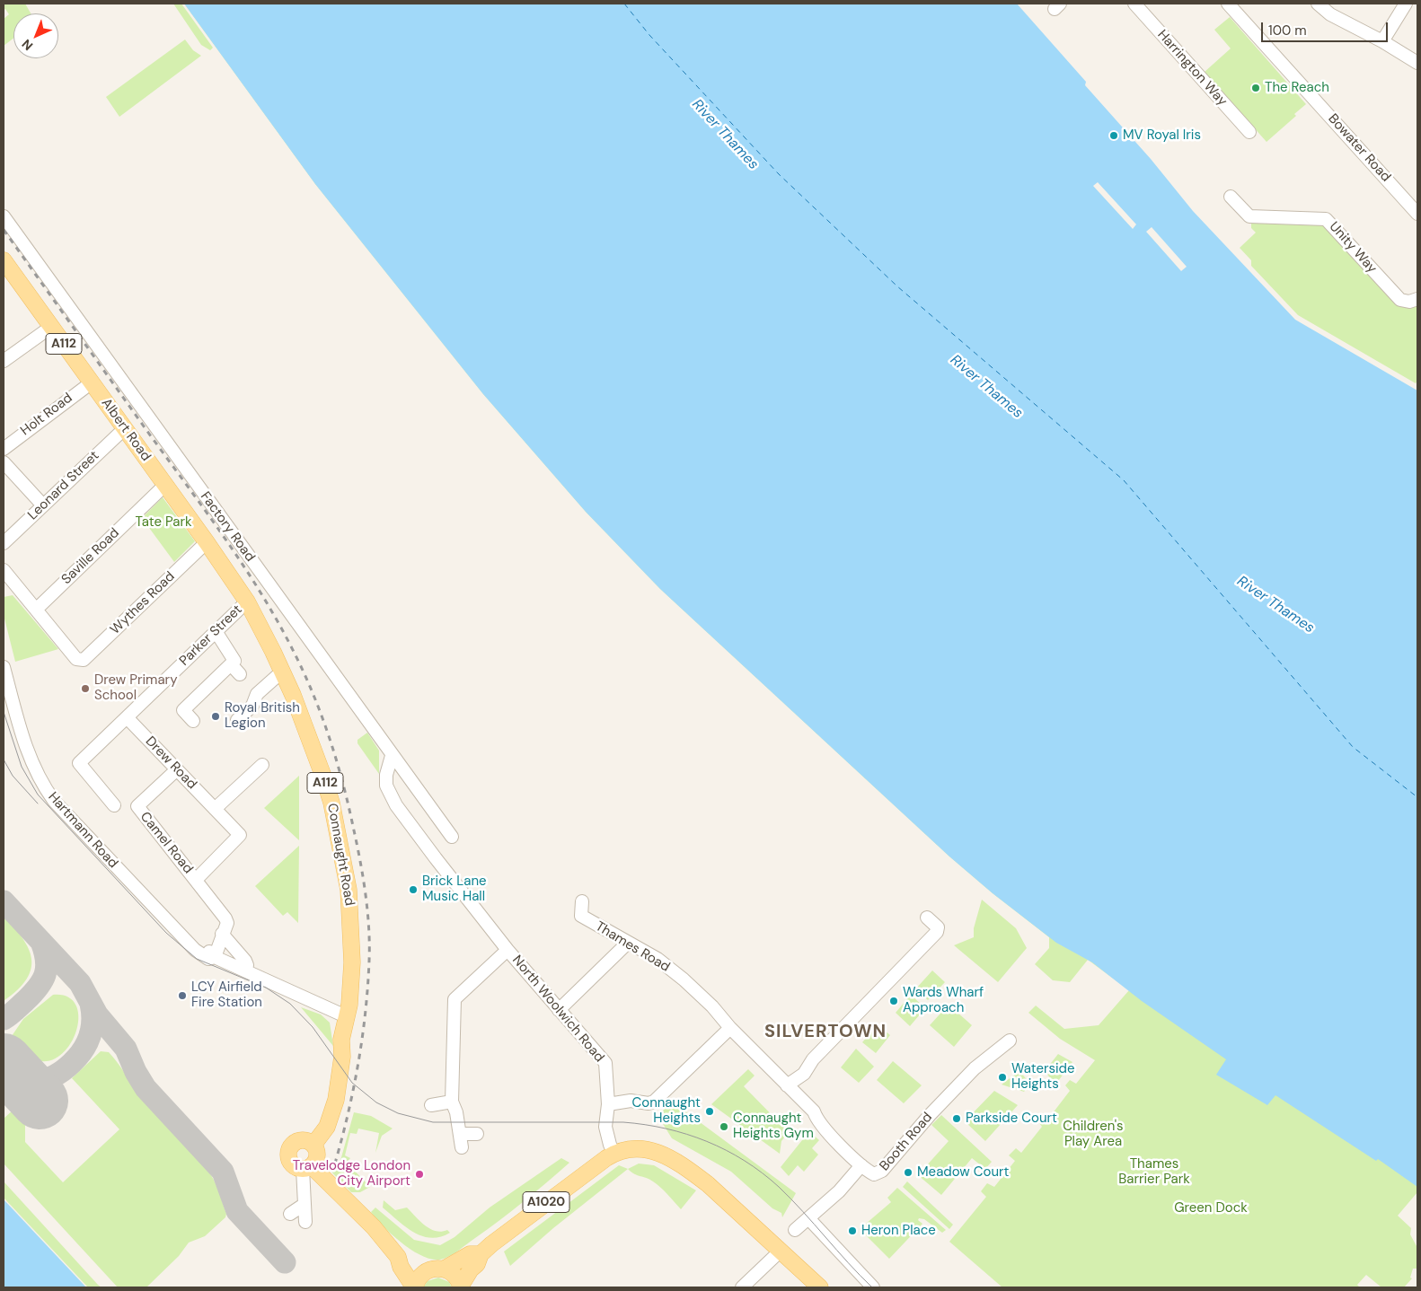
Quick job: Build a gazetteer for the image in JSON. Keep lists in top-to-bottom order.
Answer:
{
  "streets": {
    "main road": [
      "A112",
      "Albert Road",
      "Connaught Road",
      "A1020"
    ],
    "street": [
      "Harrington Way",
      "Bowater Road",
      "Unity Way",
      "Holt Road",
      "Leonard Street",
      "Factory Road",
      "Saville Road",
      "Wythes Road",
      "Parker Street",
      "Drew Road",
      "Hartmann Road",
      "Camel Road",
      "Thames Road",
      "North Woolwich Road",
      "Booth Road"
    ]
  },
  "crossings": [
    ["Holt Road", "Albert Road"],
    ["Albert Road", "Leonard Street"],
    ["Albert Road", "Saville Road"],
    ["Albert Road", "Wythes Road"],
    ["Albert Road", "Parker Street"],
    ["Albert Road", "Connaught Road"],
    ["Factory Road", "North Woolwich Road"],
    ["Saville Road", "Wythes Road"],
    ["Parker Street", "Drew Road"],
    ["Parker Street", "Connaught Road"],
    ["Drew Road", "Camel Road"],
    ["Hartmann Road", "Camel Road"],
    ["Hartmann Road", "Connaught Road"],
    ["Thames Road", "Booth Road"],
    ["North Woolwich Road", "A1020"]
  ],
  "districts": ["SILVERTOWN"],
  "water": ["River Thames"],
  "parks": [
    "Tate Park",
    "Children's Play Area",
    "Thames Barrier Park",
    "Green Dock"
  ],
  "places": [
    "The Reach",
    "MV Royal Iris",
    "Drew Primary School",
    "Royal British Legion",
    "Brick Lane Music Hall",
    "LCY Airfield Fire Station",
    "Wards Wharf Approach",
    "Waterside Heights",
    "Connaught Heights",
    "Parkside Court",
    "Connaught Heights Gym",
    "Meadow Court",
    "Travelodge London City Airport",
    "Heron Place"
  ],
  "scale_bar": "100 m",
  "north": "bottom left"
}
